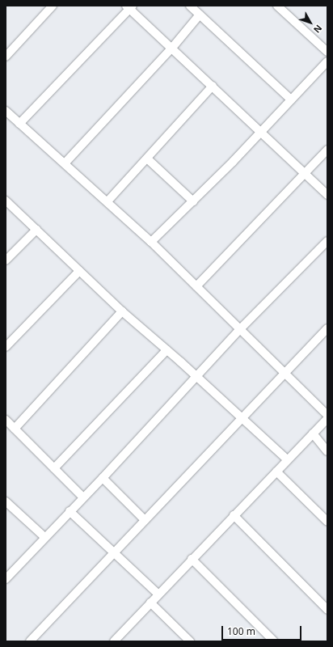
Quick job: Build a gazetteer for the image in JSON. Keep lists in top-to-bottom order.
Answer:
{
  "scale_bar": "100 m",
  "north": "bottom right"
}
